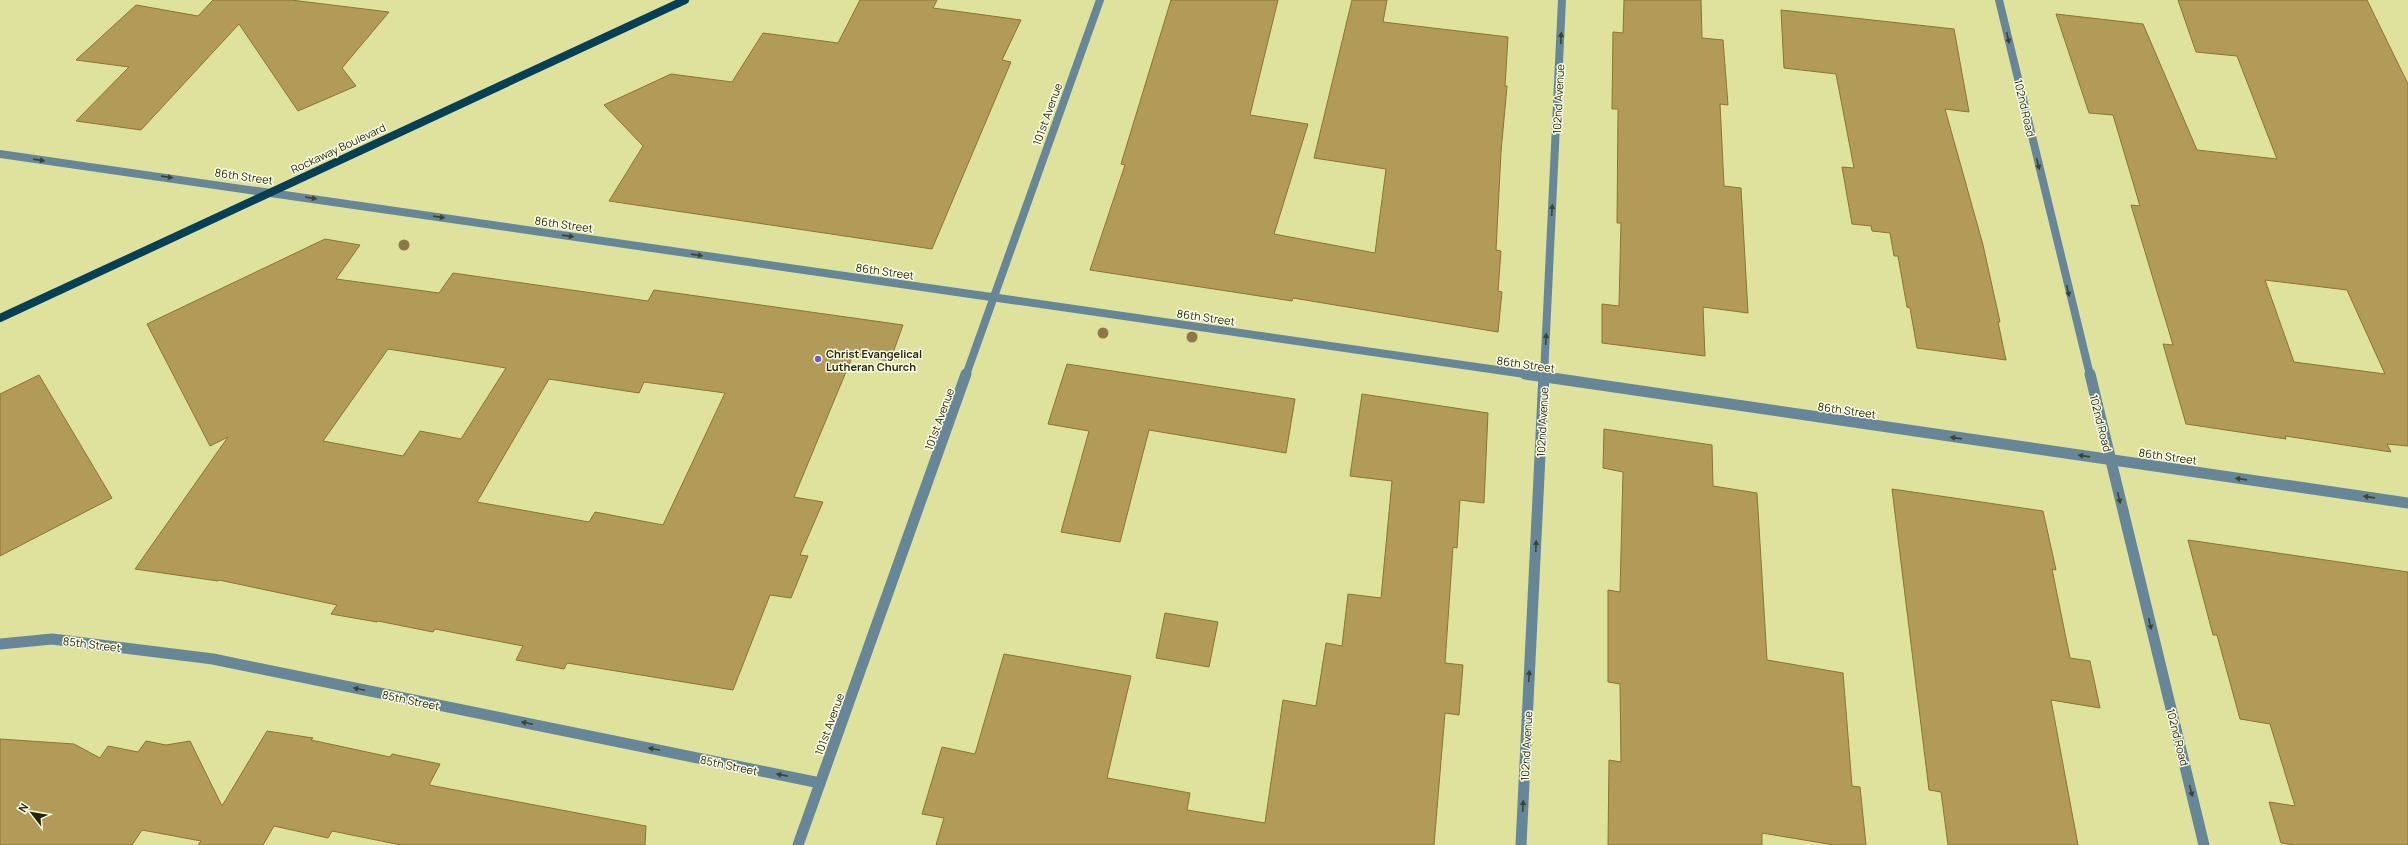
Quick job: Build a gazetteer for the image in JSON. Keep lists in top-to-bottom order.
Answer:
{
  "streets": {
    "main road": ["Rockaway Boulevard"],
    "street": [
      "102nd Avenue",
      "102nd Road",
      "101st Avenue",
      "86th Street",
      "85th Street"
    ]
  },
  "crossings": [
    ["102nd Avenue", "86th Street"],
    ["102nd Road", "86th Street"],
    ["101st Avenue", "86th Street"],
    ["101st Avenue", "85th Street"],
    ["Rockaway Boulevard", "86th Street"]
  ],
  "one_way": ["102nd Avenue", "102nd Road", "85th Street"],
  "places": ["Christ Evangelical Lutheran Church"],
  "north": "top left"
}
